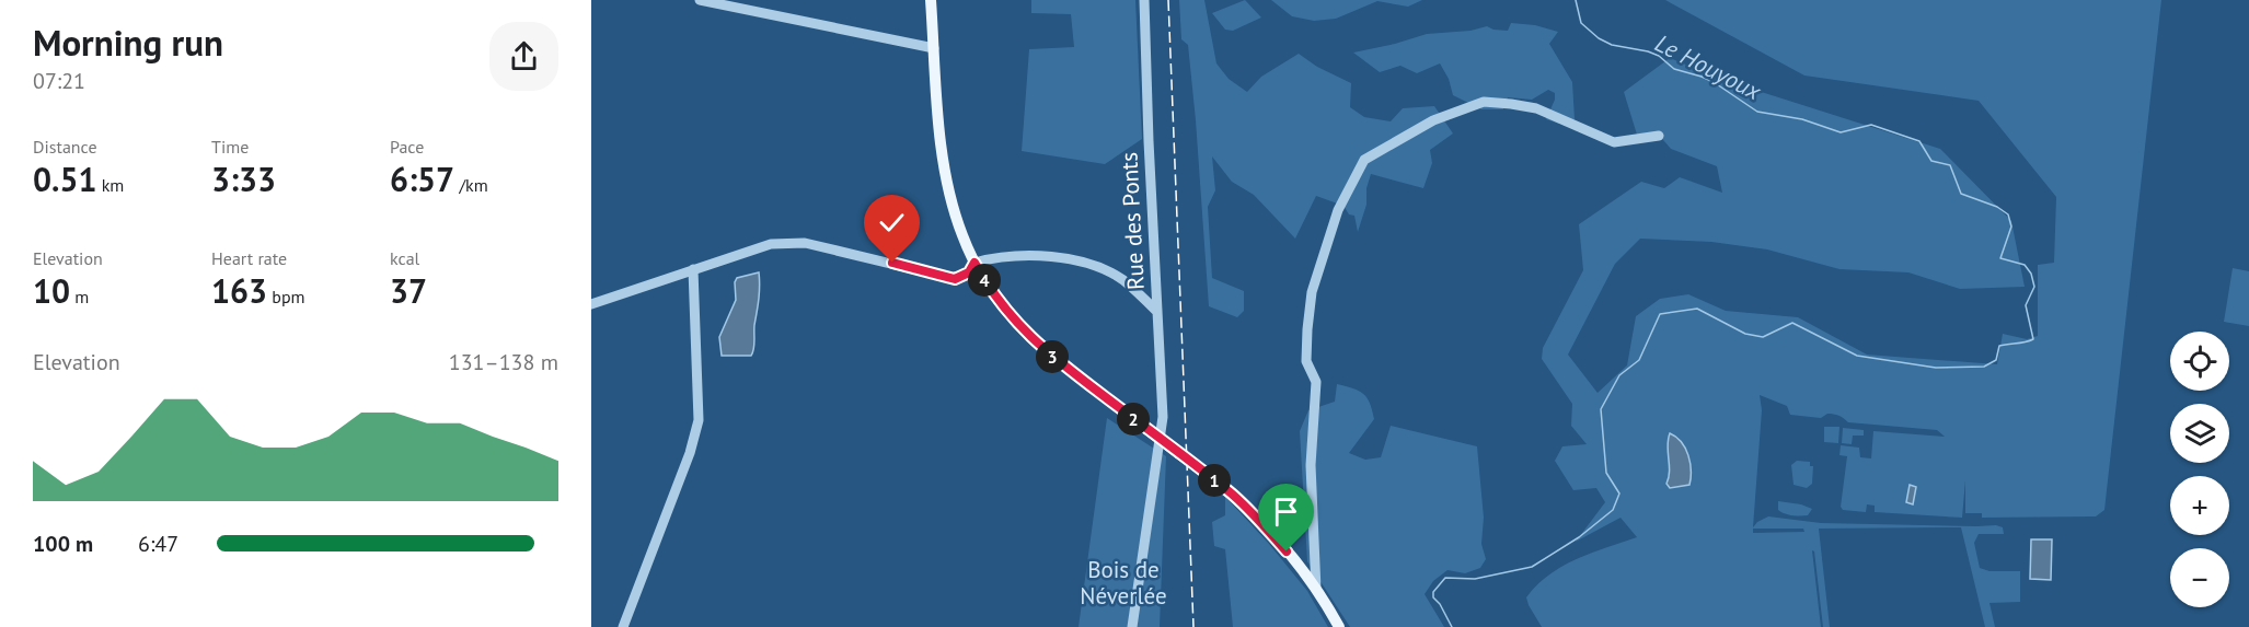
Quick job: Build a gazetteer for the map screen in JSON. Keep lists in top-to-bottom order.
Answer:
{
  "streets": {
    "street": ["Rue des Ponts"]
  },
  "water": ["Le Houyoux"],
  "parks": ["Bois de Néverlée"],
  "page": {
    "heading": ["Morning run", "07:21"],
    "stats": [
      ["Distance", "0.51 km"],
      ["Time", "3:33"],
      ["Pace", "6:57 /km"],
      ["Elevation", "10 m"],
      ["Heart rate", "163 bpm"],
      ["kcal", "37"]
    ],
    "pins": [
      "4",
      "3",
      "2",
      "1"
    ],
    "map_buttons": ["+", "−"],
    "chart": ["Elevation", "131–138 m"],
    "list": [
      {
        "name": "100 m",
        "note": "6:47"
      }
    ]
  }
}
